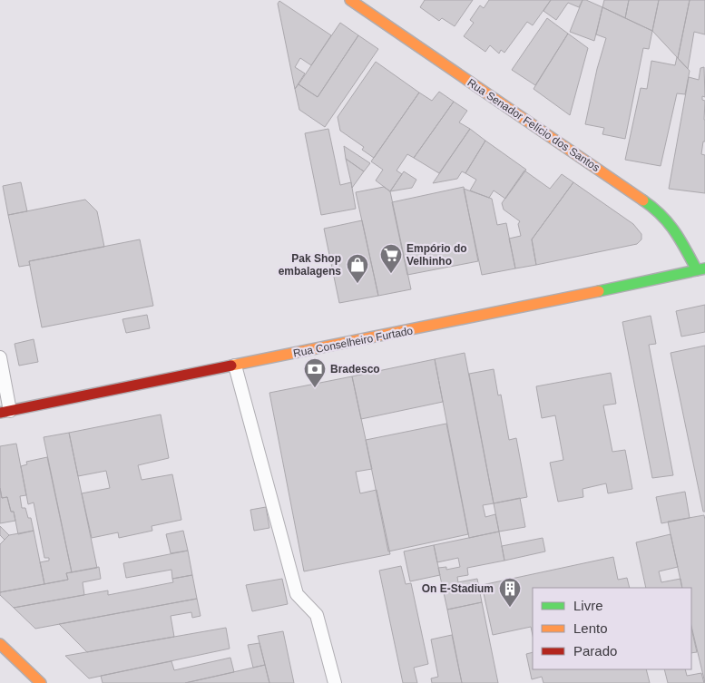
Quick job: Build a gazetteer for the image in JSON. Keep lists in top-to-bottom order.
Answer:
{
  "streets": {
    "street": ["Rua Senador Felício dos Santos", "Rua Conselheiro Furtado"]
  },
  "crossings": [
    ["Rua Senador Felício dos Santos", "Rua Conselheiro Furtado"]
  ],
  "places": {
    "supermarket": ["Empório do Velhinho"],
    "shop": ["Pak Shop embalagens"],
    "bank": ["Bradesco"],
    "building": ["On E-Stadium"]
  },
  "legend": ["Livre", "Lento", "Parado"]
}
